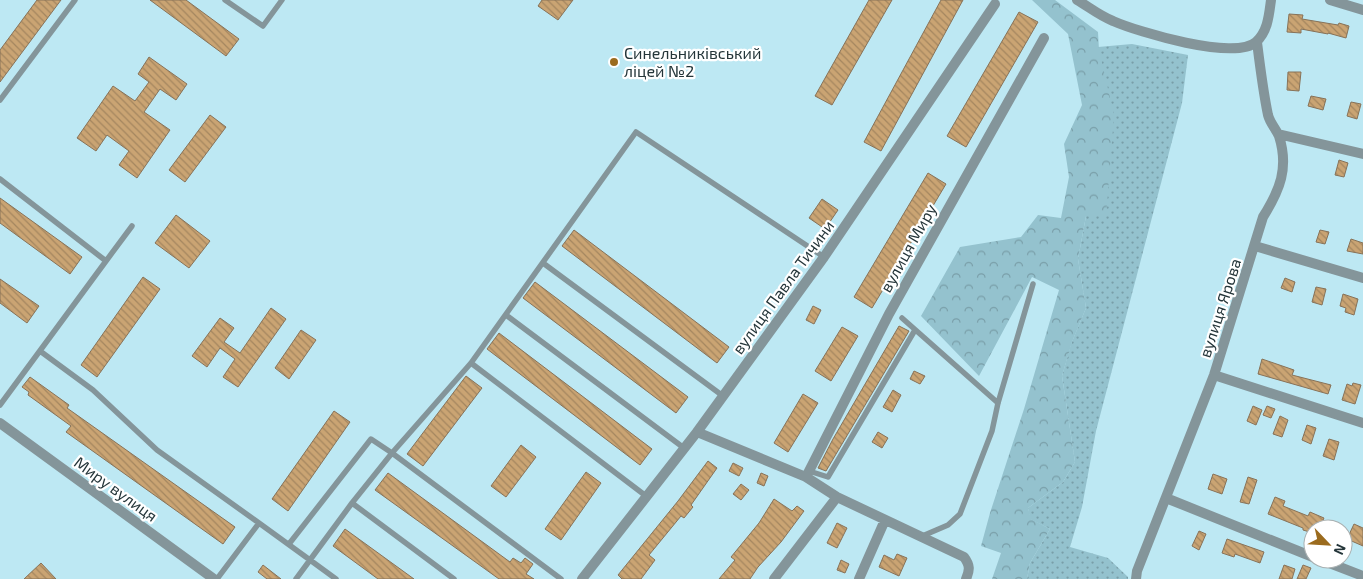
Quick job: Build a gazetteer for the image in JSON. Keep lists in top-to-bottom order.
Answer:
{
  "streets": {
    "street": [
      "вулиця Миру",
      "вулиця Павла Тичини",
      "вулиця Ярова",
      "Миру вулиця"
    ]
  },
  "places": ["Синельниківський ліцей №2"],
  "north": "bottom right"
}
